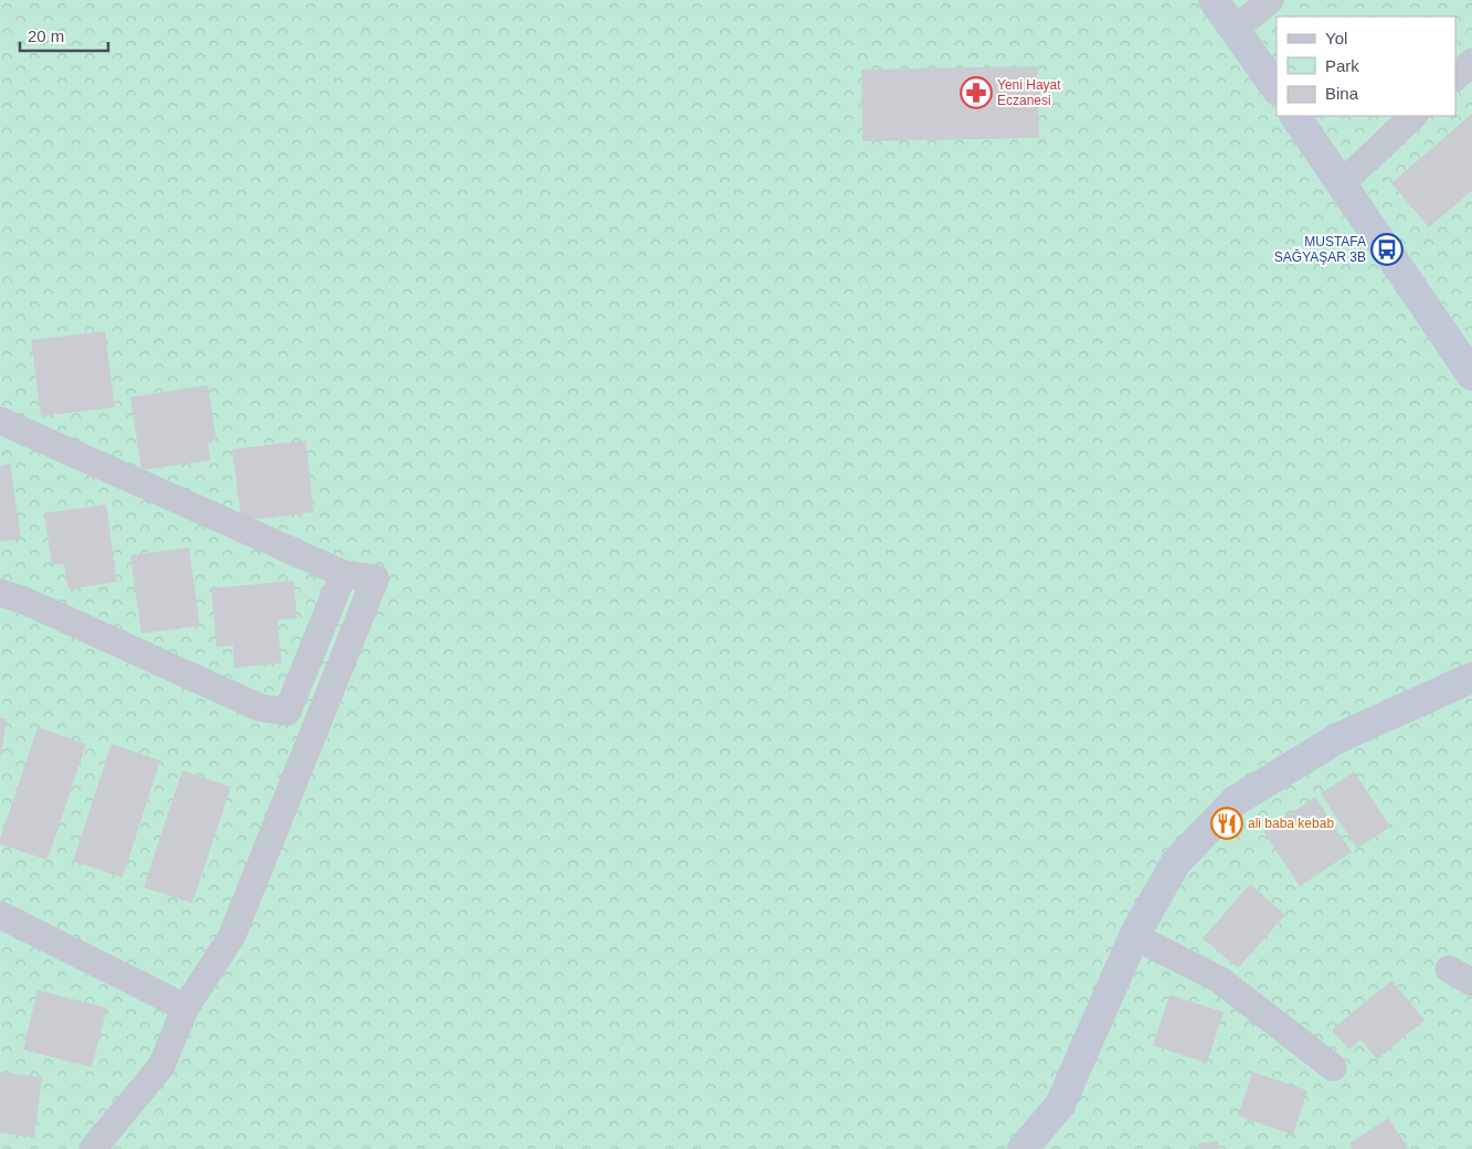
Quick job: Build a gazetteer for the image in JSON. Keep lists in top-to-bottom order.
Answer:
{
  "places": {
    "pharmacy": ["Yeni Hayat Eczanesi"],
    "bus stop": ["MUSTAFA SAĞYAŞAR 3B"],
    "restaurant": ["ali baba kebab"]
  },
  "legend": ["Yol", "Park", "Bina"],
  "scale_bar": "20 m"
}
